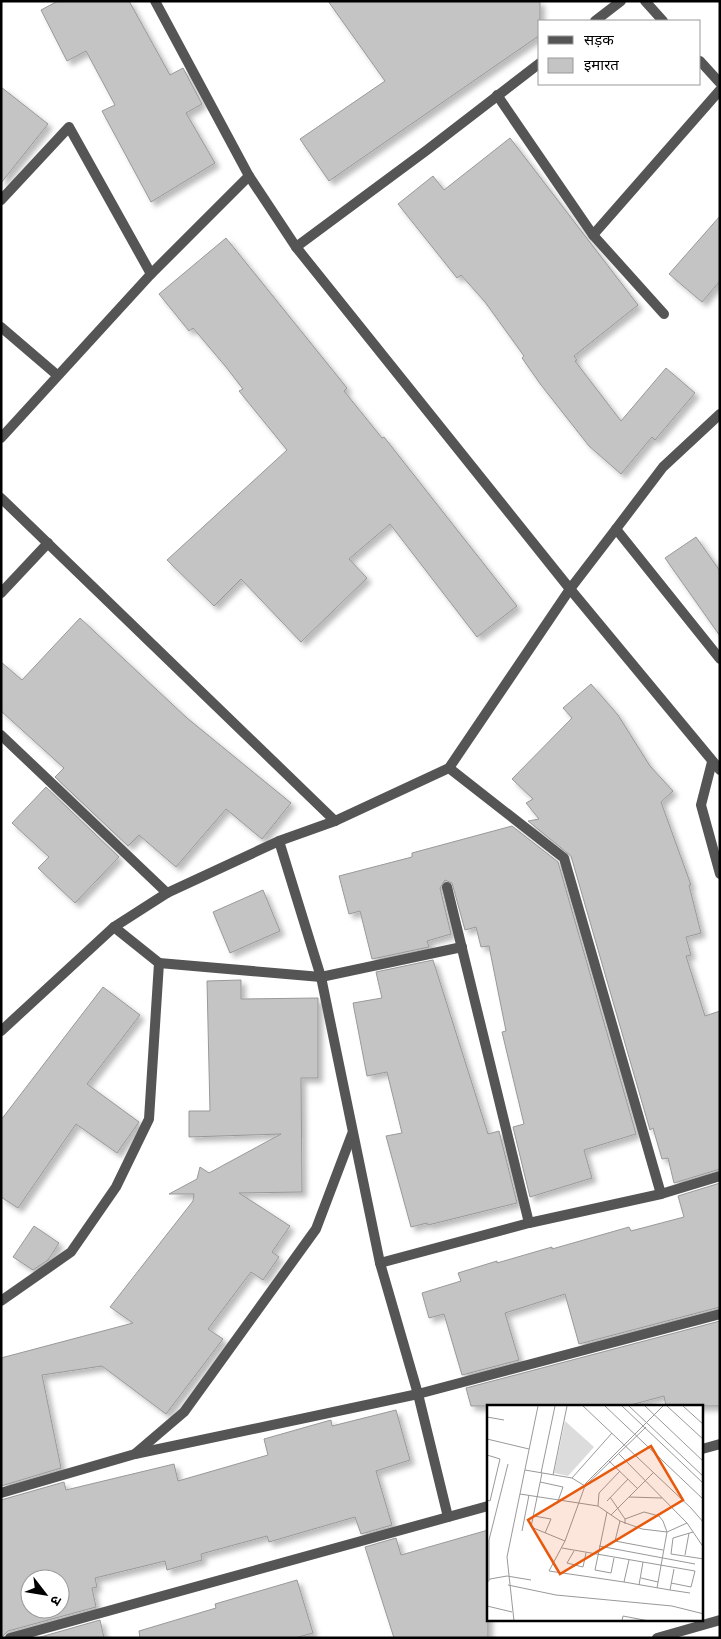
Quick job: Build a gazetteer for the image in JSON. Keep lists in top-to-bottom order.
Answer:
{
  "legend": ["सड़क", "इमारत"],
  "north": "bottom right"
}
